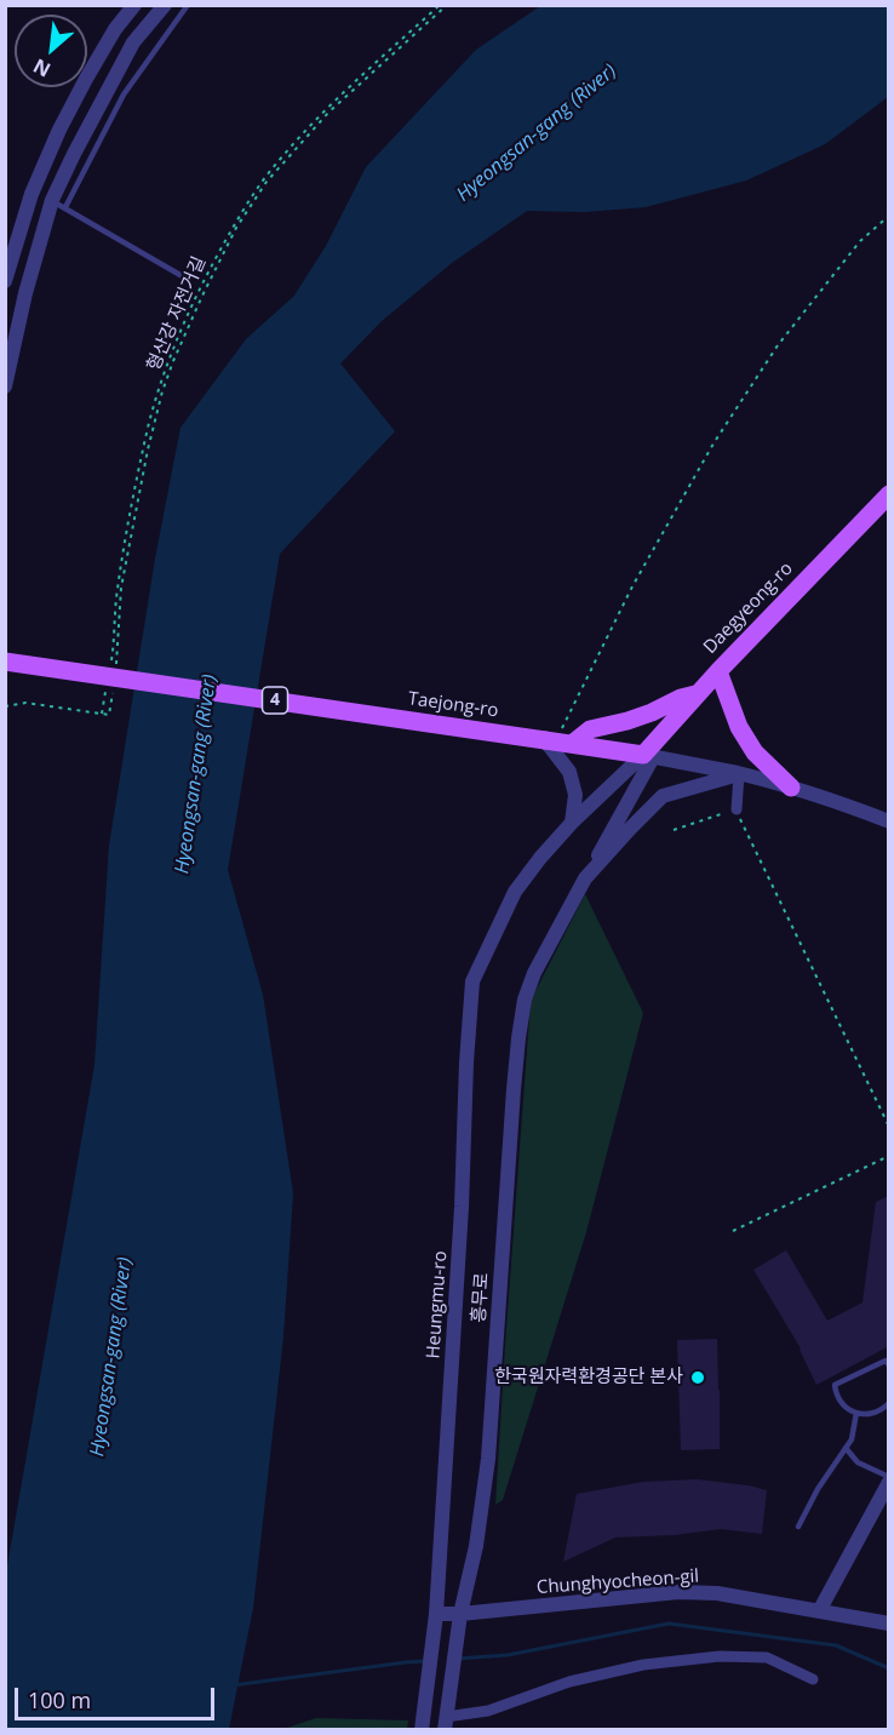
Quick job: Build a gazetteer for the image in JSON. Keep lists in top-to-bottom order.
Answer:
{
  "streets": {
    "main road": ["Daegyeong-ro", "4", "Taejong-ro"],
    "street": ["흥무로", "Heungmu-ro", "Chunghyocheon-gil"],
    "path": ["형산강 자전거길"]
  },
  "crossings": [
    ["Daegyeong-ro", "Taejong-ro"],
    ["Daegyeong-ro", "흥무로"],
    ["Taejong-ro", "흥무로"],
    ["흥무로", "Chunghyocheon-gil"],
    ["Heungmu-ro", "Chunghyocheon-gil"]
  ],
  "water": ["Hyeongsan-gang (River)"],
  "places": ["한국원자력환경공단 본사"],
  "scale_bar": "100 m",
  "north": "bottom left"
}
